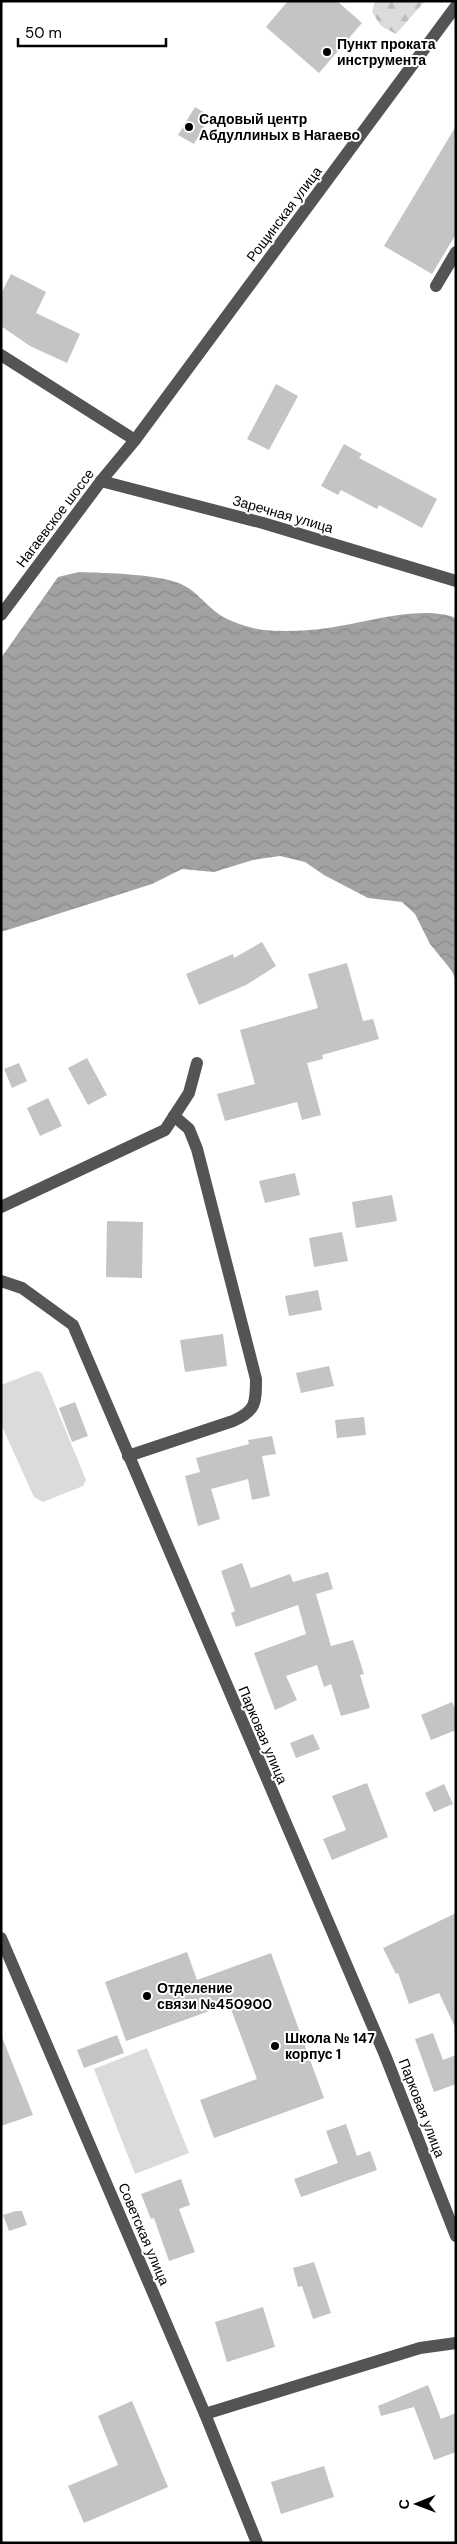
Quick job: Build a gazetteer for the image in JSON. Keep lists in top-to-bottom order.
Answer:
{
  "streets": {
    "street": [
      "Рощинская улица",
      "Заречная улица",
      "Нагаевское шоссе",
      "Парковая улица",
      "Советская улица"
    ]
  },
  "crossings": [
    ["Рощинская улица", "Нагаевское шоссе"],
    ["Заречная улица", "Нагаевское шоссе"]
  ],
  "places": [
    "Пункт проката инструмента",
    "Садовый центр Абдуллиных в Нагаево",
    "Отделение связи №450900",
    "Школа № 147 корпус 1"
  ],
  "scale_bar": "50 m",
  "north": "left"
}
